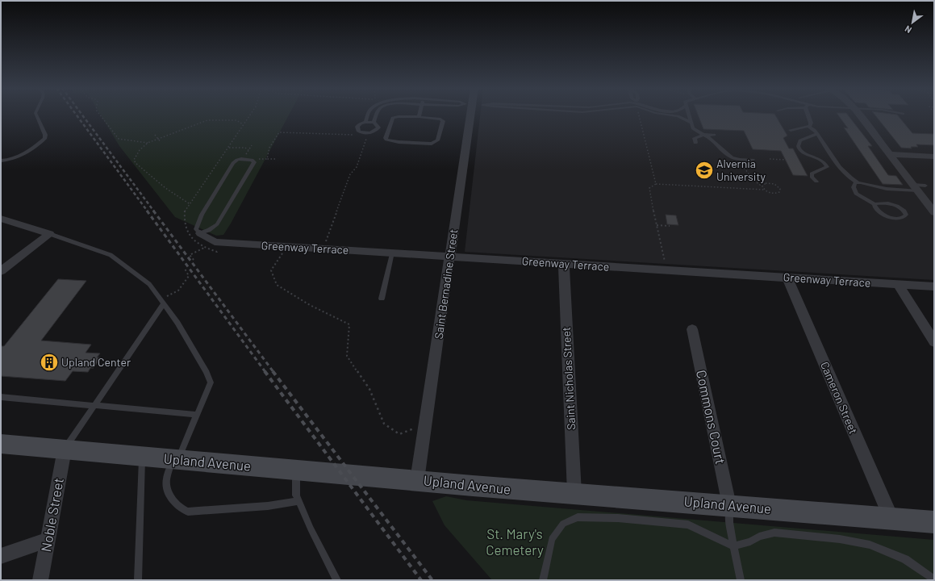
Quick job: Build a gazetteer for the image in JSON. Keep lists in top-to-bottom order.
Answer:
{
  "streets": {
    "street": [
      "Greenway Terrace",
      "Saint Bernadine Street",
      "Saint Nicholas Street",
      "Cameron Street",
      "Commons Court",
      "Upland Avenue",
      "Noble Street"
    ]
  },
  "crossings": [
    ["Greenway Terrace", "Saint Bernadine Street"],
    ["Greenway Terrace", "Saint Nicholas Street"],
    ["Greenway Terrace", "Cameron Street"],
    ["Saint Bernadine Street", "Upland Avenue"],
    ["Saint Nicholas Street", "Upland Avenue"],
    ["Cameron Street", "Upland Avenue"],
    ["Commons Court", "Upland Avenue"],
    ["Upland Avenue", "Noble Street"]
  ],
  "parks": ["St. Mary's Cemetery"],
  "places": {
    "school or university": ["Alvernia University"],
    "building": ["Upland Center"]
  },
  "north": "bottom left"
}
